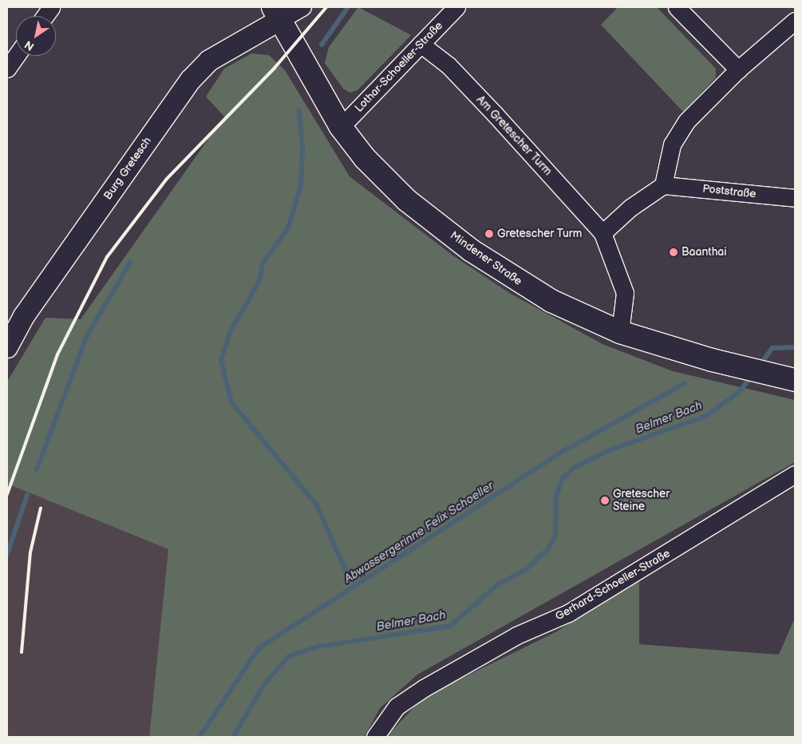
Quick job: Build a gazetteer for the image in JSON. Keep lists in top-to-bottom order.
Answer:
{
  "streets": {
    "main road": ["Mindener Straße"],
    "street": [
      "Lothar-Schoeller-Straße",
      "Am Gretescher Turm",
      "Burg Gretesch",
      "Poststraße",
      "Gerhard-Schoeller-Straße"
    ]
  },
  "crossings": [
    ["Lothar-Schoeller-Straße", "Am Gretescher Turm"],
    ["Lothar-Schoeller-Straße", "Mindener Straße"],
    ["Am Gretescher Turm", "Mindener Straße"],
    ["Burg Gretesch", "Mindener Straße"]
  ],
  "water": ["Belmer Bach", "Abwassergerinne Felix Schoeller"],
  "places": ["Gretescher Turm", "Baanthai", "Gretescher Steine"],
  "north": "bottom left"
}
